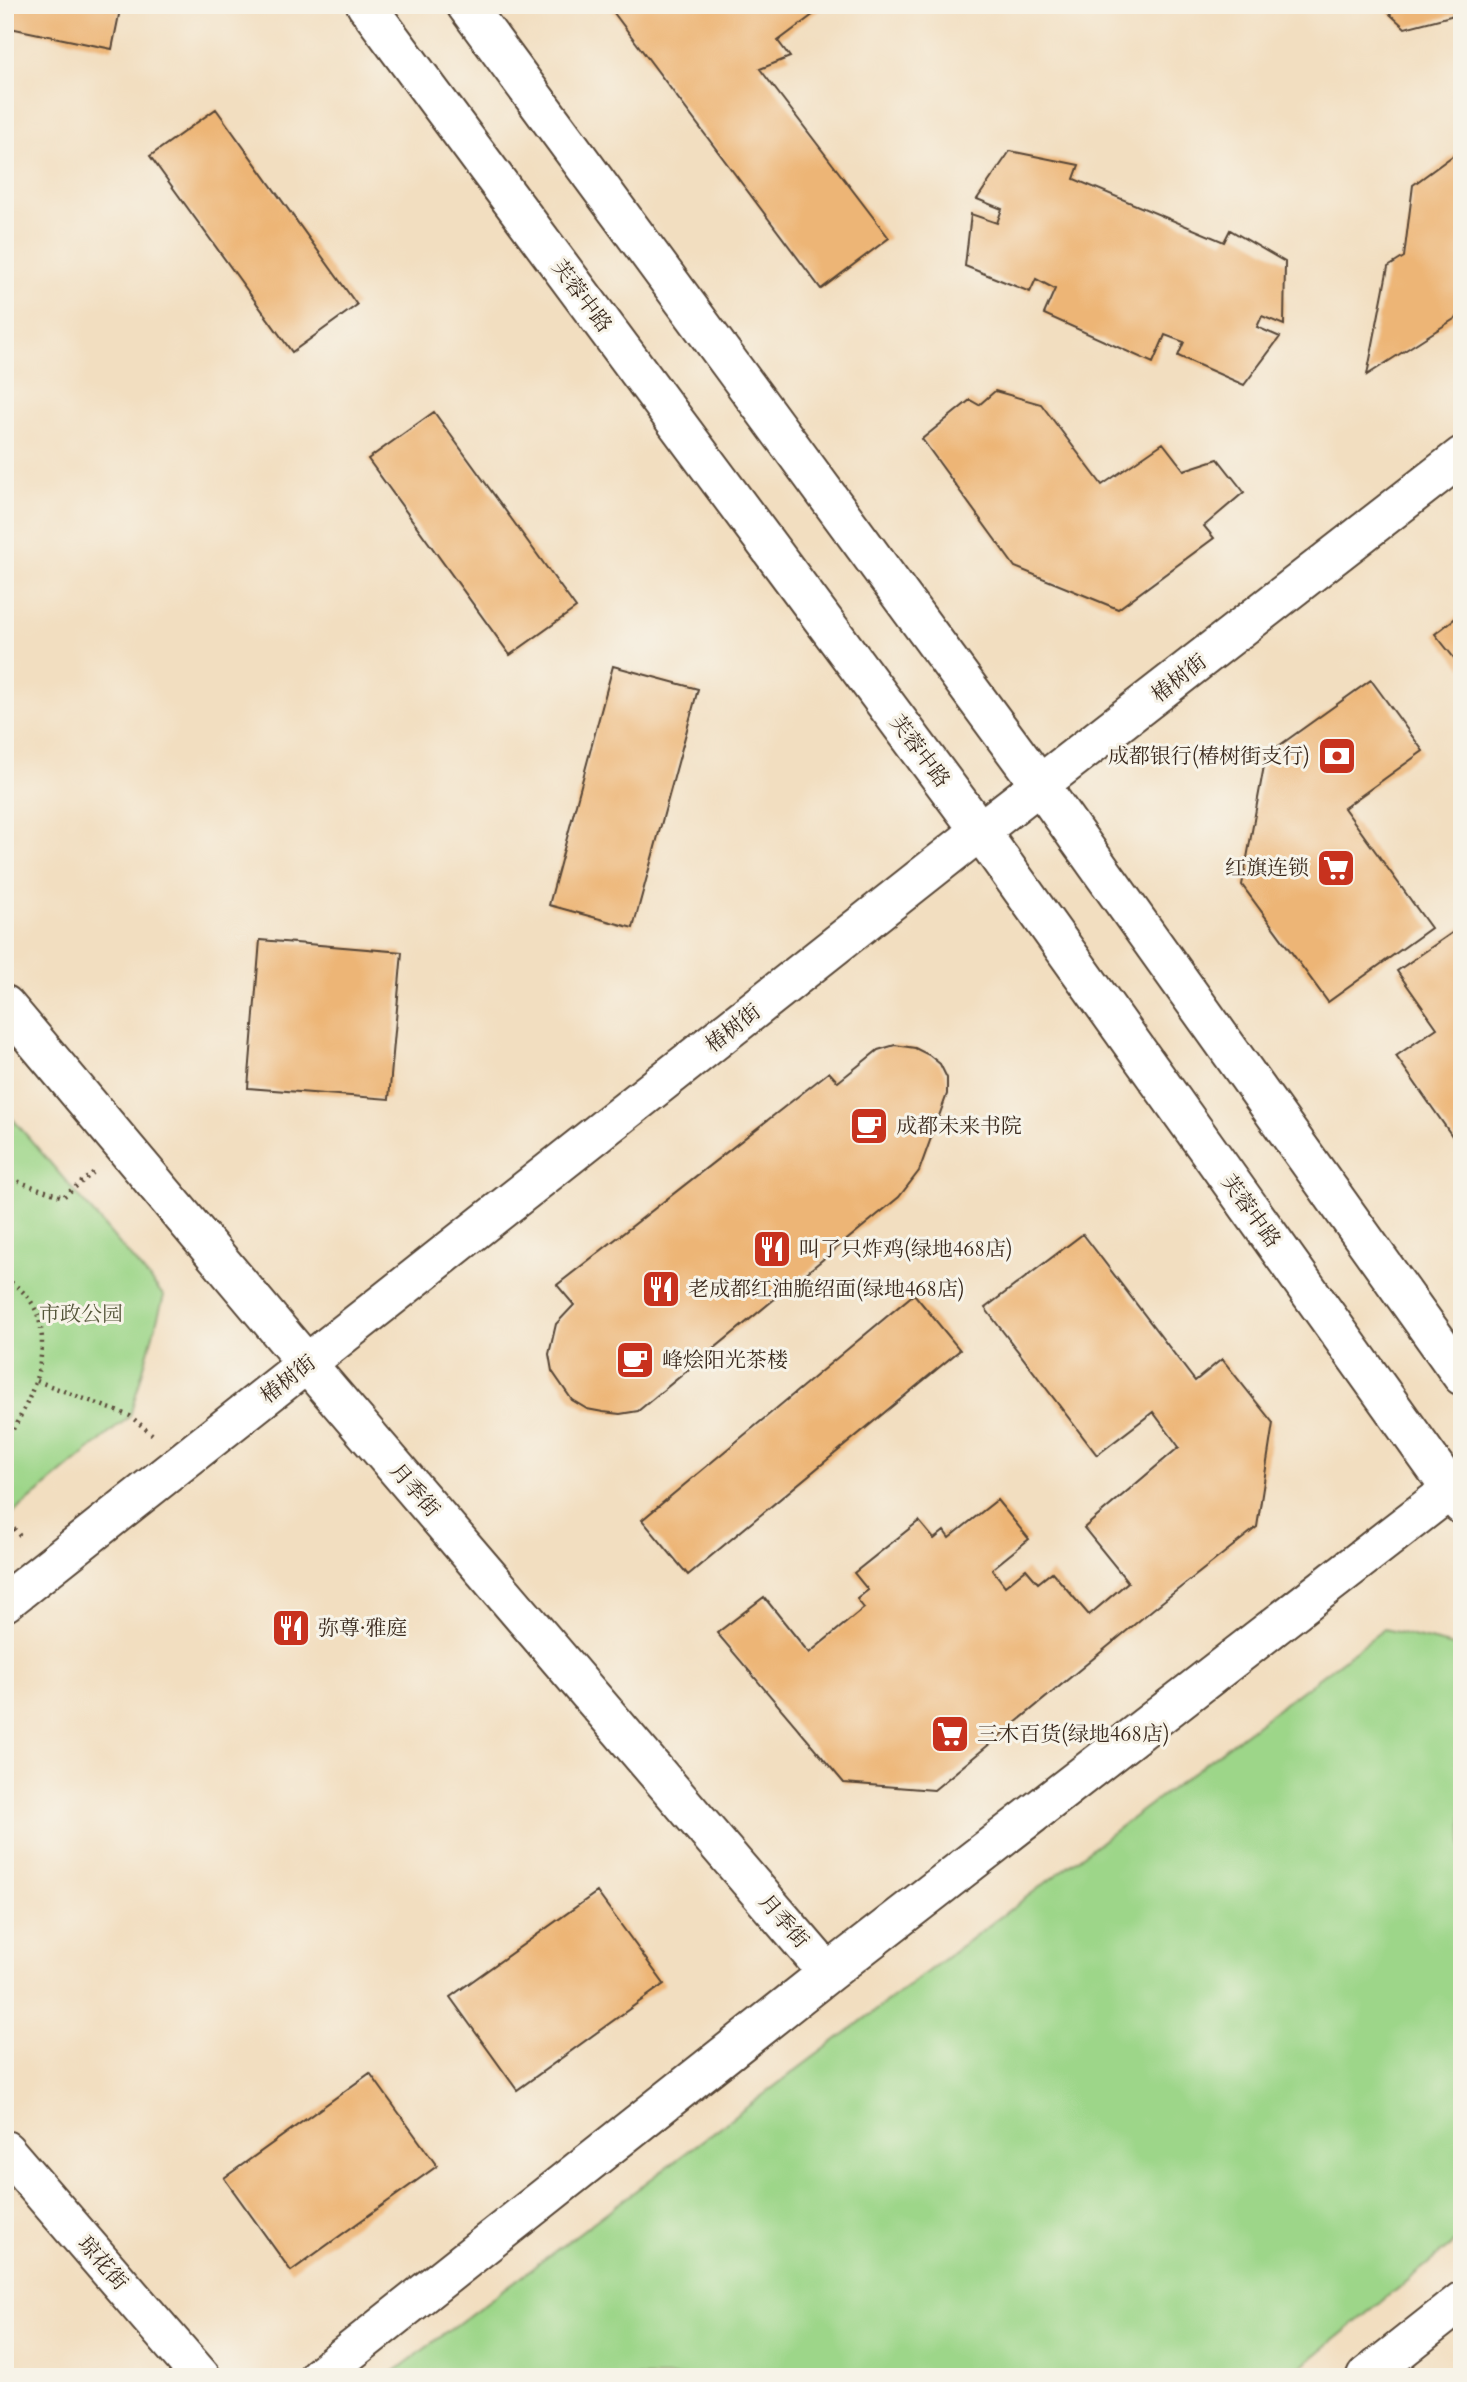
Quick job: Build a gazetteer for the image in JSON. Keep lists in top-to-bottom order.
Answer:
{
  "streets": {
    "street": [
      "芙蓉中路",
      "椿树街",
      "月季街",
      "琼花街"
    ]
  },
  "crossings": [
    ["芙蓉中路", "椿树街"],
    ["椿树街", "月季街"]
  ],
  "parks": ["市政公园"],
  "places": {
    "bank": ["成都银行(椿树街支行)"],
    "supermarket": ["红旗连锁", "三木百货(绿地468店)"],
    "cafe": ["成都未来书院", "峰烩阳光茶楼"],
    "restaurant": ["叫了只炸鸡(绿地468店)", "老成都红油脆绍面(绿地468店)", "弥尊·雅庭"]
  }
}
